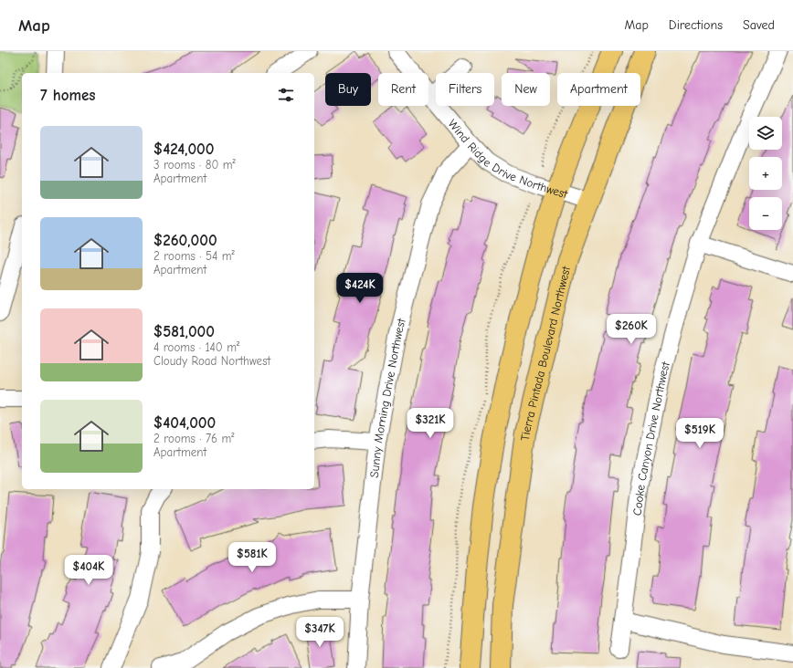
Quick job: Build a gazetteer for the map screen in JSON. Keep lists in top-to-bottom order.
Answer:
{
  "streets": {
    "main road": ["Tierra Pintada Boulevard Northwest"],
    "street": ["Wind Ridge Drive Northwest", "Sunny Morning Drive Northwest", "Cooke Canyon Drive Northwest"]
  },
  "crossings": [
    ["Wind Ridge Drive Northwest", "Tierra Pintada Boulevard Northwest"],
    ["Wind Ridge Drive Northwest", "Sunny Morning Drive Northwest"]
  ],
  "page": {
    "header": "Map",
    "nav": ["Map", "Directions", "Saved"],
    "chip": [
      "Buy",
      "Rent",
      "Filters",
      "New",
      "Apartment"
    ],
    "heading": "7 homes",
    "map_buttons": ["+", "−"],
    "list": [
      {
        "name": "$424,000",
        "note": "3 rooms · 80 m² · Apartment"
      },
      {
        "name": "$260,000",
        "note": "2 rooms · 54 m² · Apartment"
      },
      {
        "name": "$581,000",
        "note": "4 rooms · 140 m² · Cloudy Road Northwest"
      },
      {
        "name": "$404,000",
        "note": "2 rooms · 76 m² · Apartment"
      }
    ],
    "price": [
      "$424K",
      "$260K",
      "$321K",
      "$519K",
      "$581K",
      "$404K",
      "$347K"
    ]
  }
}
